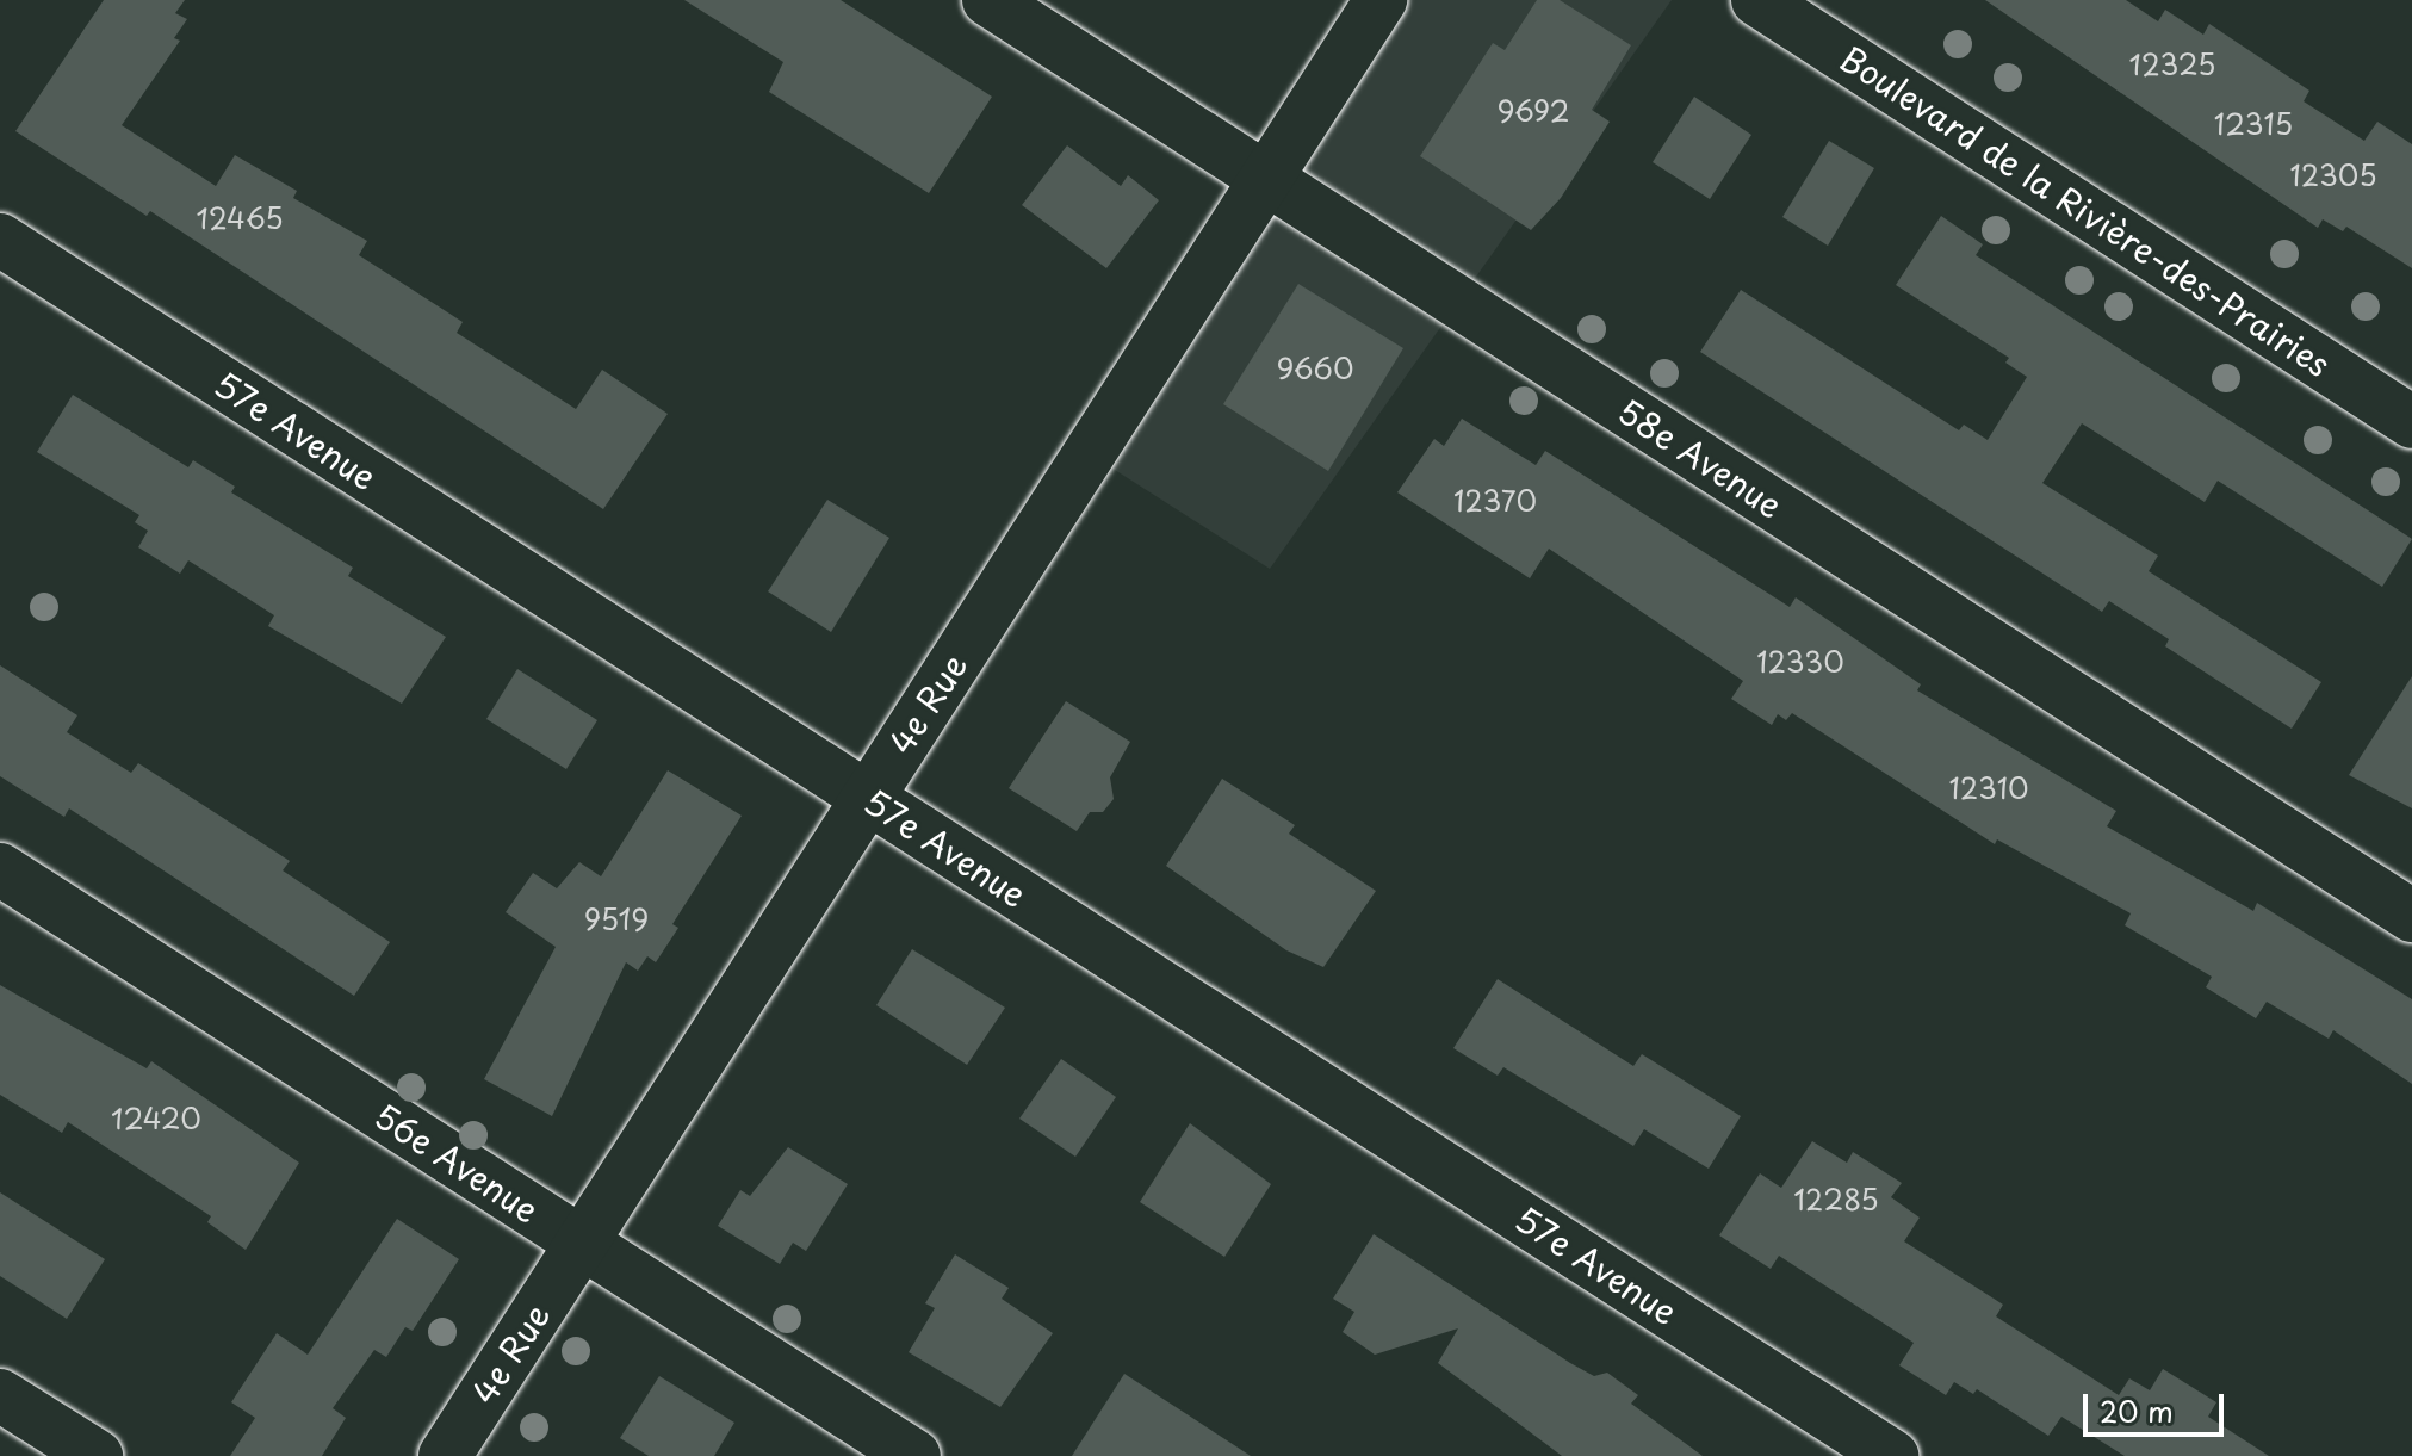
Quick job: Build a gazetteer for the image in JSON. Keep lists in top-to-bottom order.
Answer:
{
  "streets": {
    "street": [
      "Boulevard de la Rivière-des-Prairies",
      "57e Avenue",
      "58e Avenue",
      "4e Rue",
      "56e Avenue"
    ]
  },
  "crossings": [
    ["57e Avenue", "4e Rue"],
    ["58e Avenue", "4e Rue"],
    ["4e Rue", "56e Avenue"]
  ],
  "house_numbers": [
    "12325",
    "9692",
    "12315",
    "12305",
    "12465",
    "9660",
    "12370",
    "12330",
    "12310",
    "9519",
    "12420",
    "12285"
  ],
  "scale_bar": "20 m"
}
